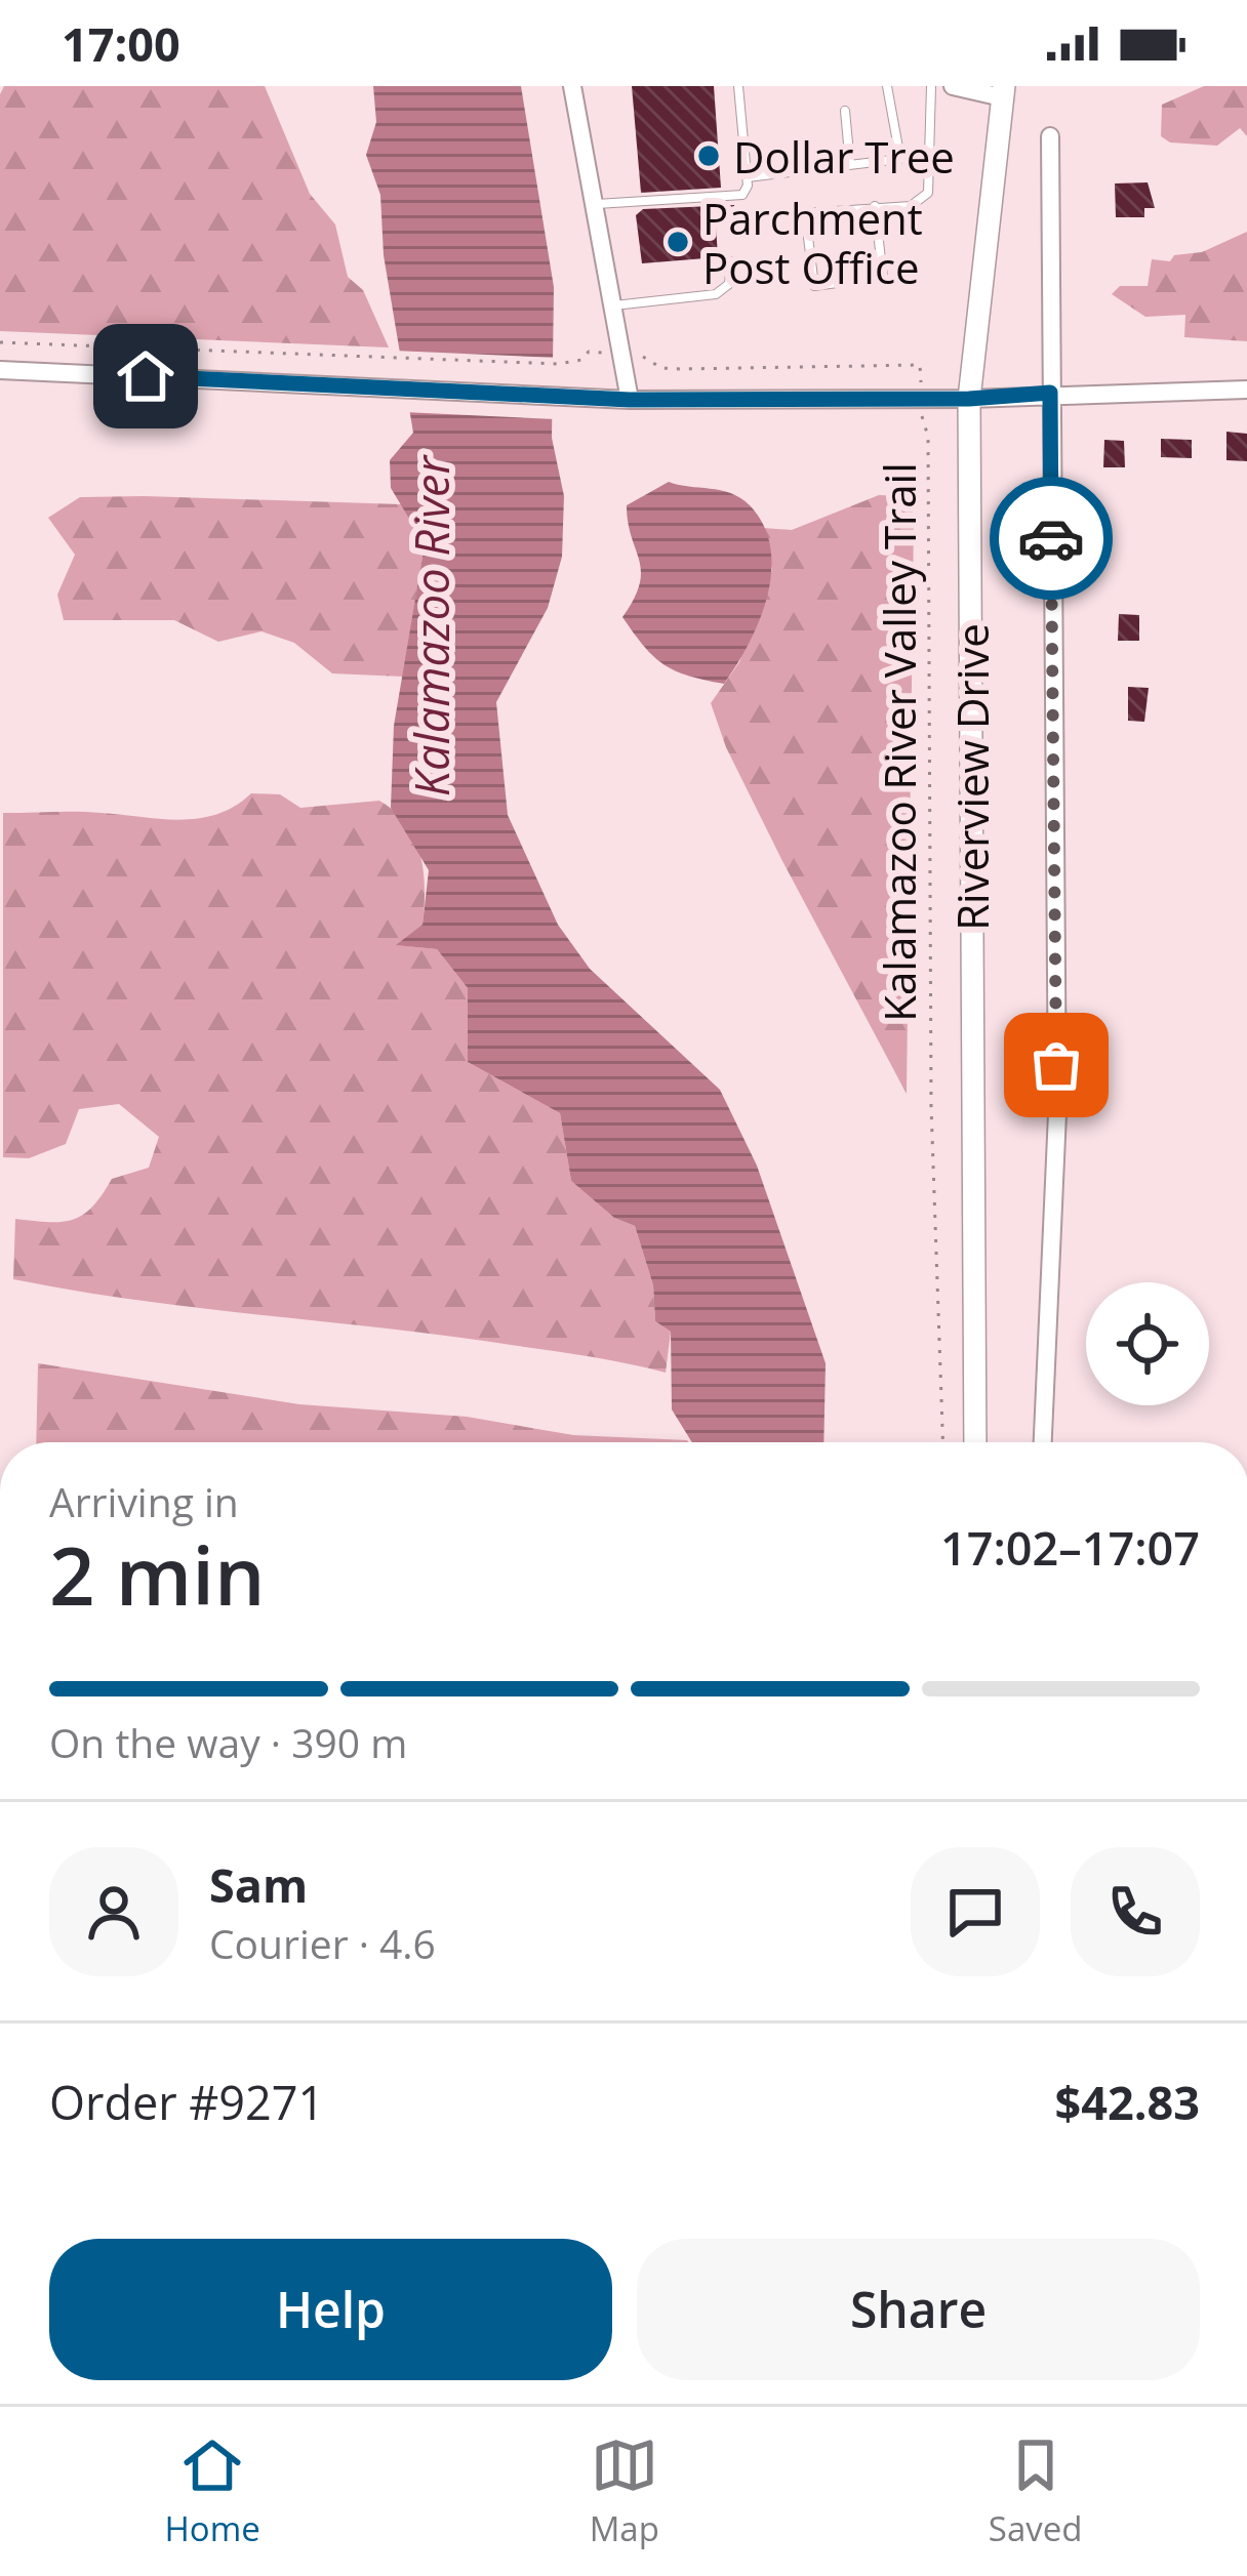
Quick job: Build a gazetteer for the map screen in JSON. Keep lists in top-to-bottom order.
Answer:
{
  "streets": {
    "street": ["Riverview Drive"],
    "path": ["Kalamazoo River Valley Trail"]
  },
  "water": ["Kalamazoo River"],
  "places": ["Dollar Tree", "Parchment Post Office"],
  "page": {
    "status": "17:00",
    "heading": ["2 min", "Arriving in", "17:02–17:07"],
    "panel": [
      "Sam",
      "Courier · 4.6",
      "Order #9271",
      "$42.83"
    ],
    "bar": "On the way · 390 m",
    "buttons": ["Help", "Share"],
    "tabs": ["Home", "Map", "Saved"]
  }
}
